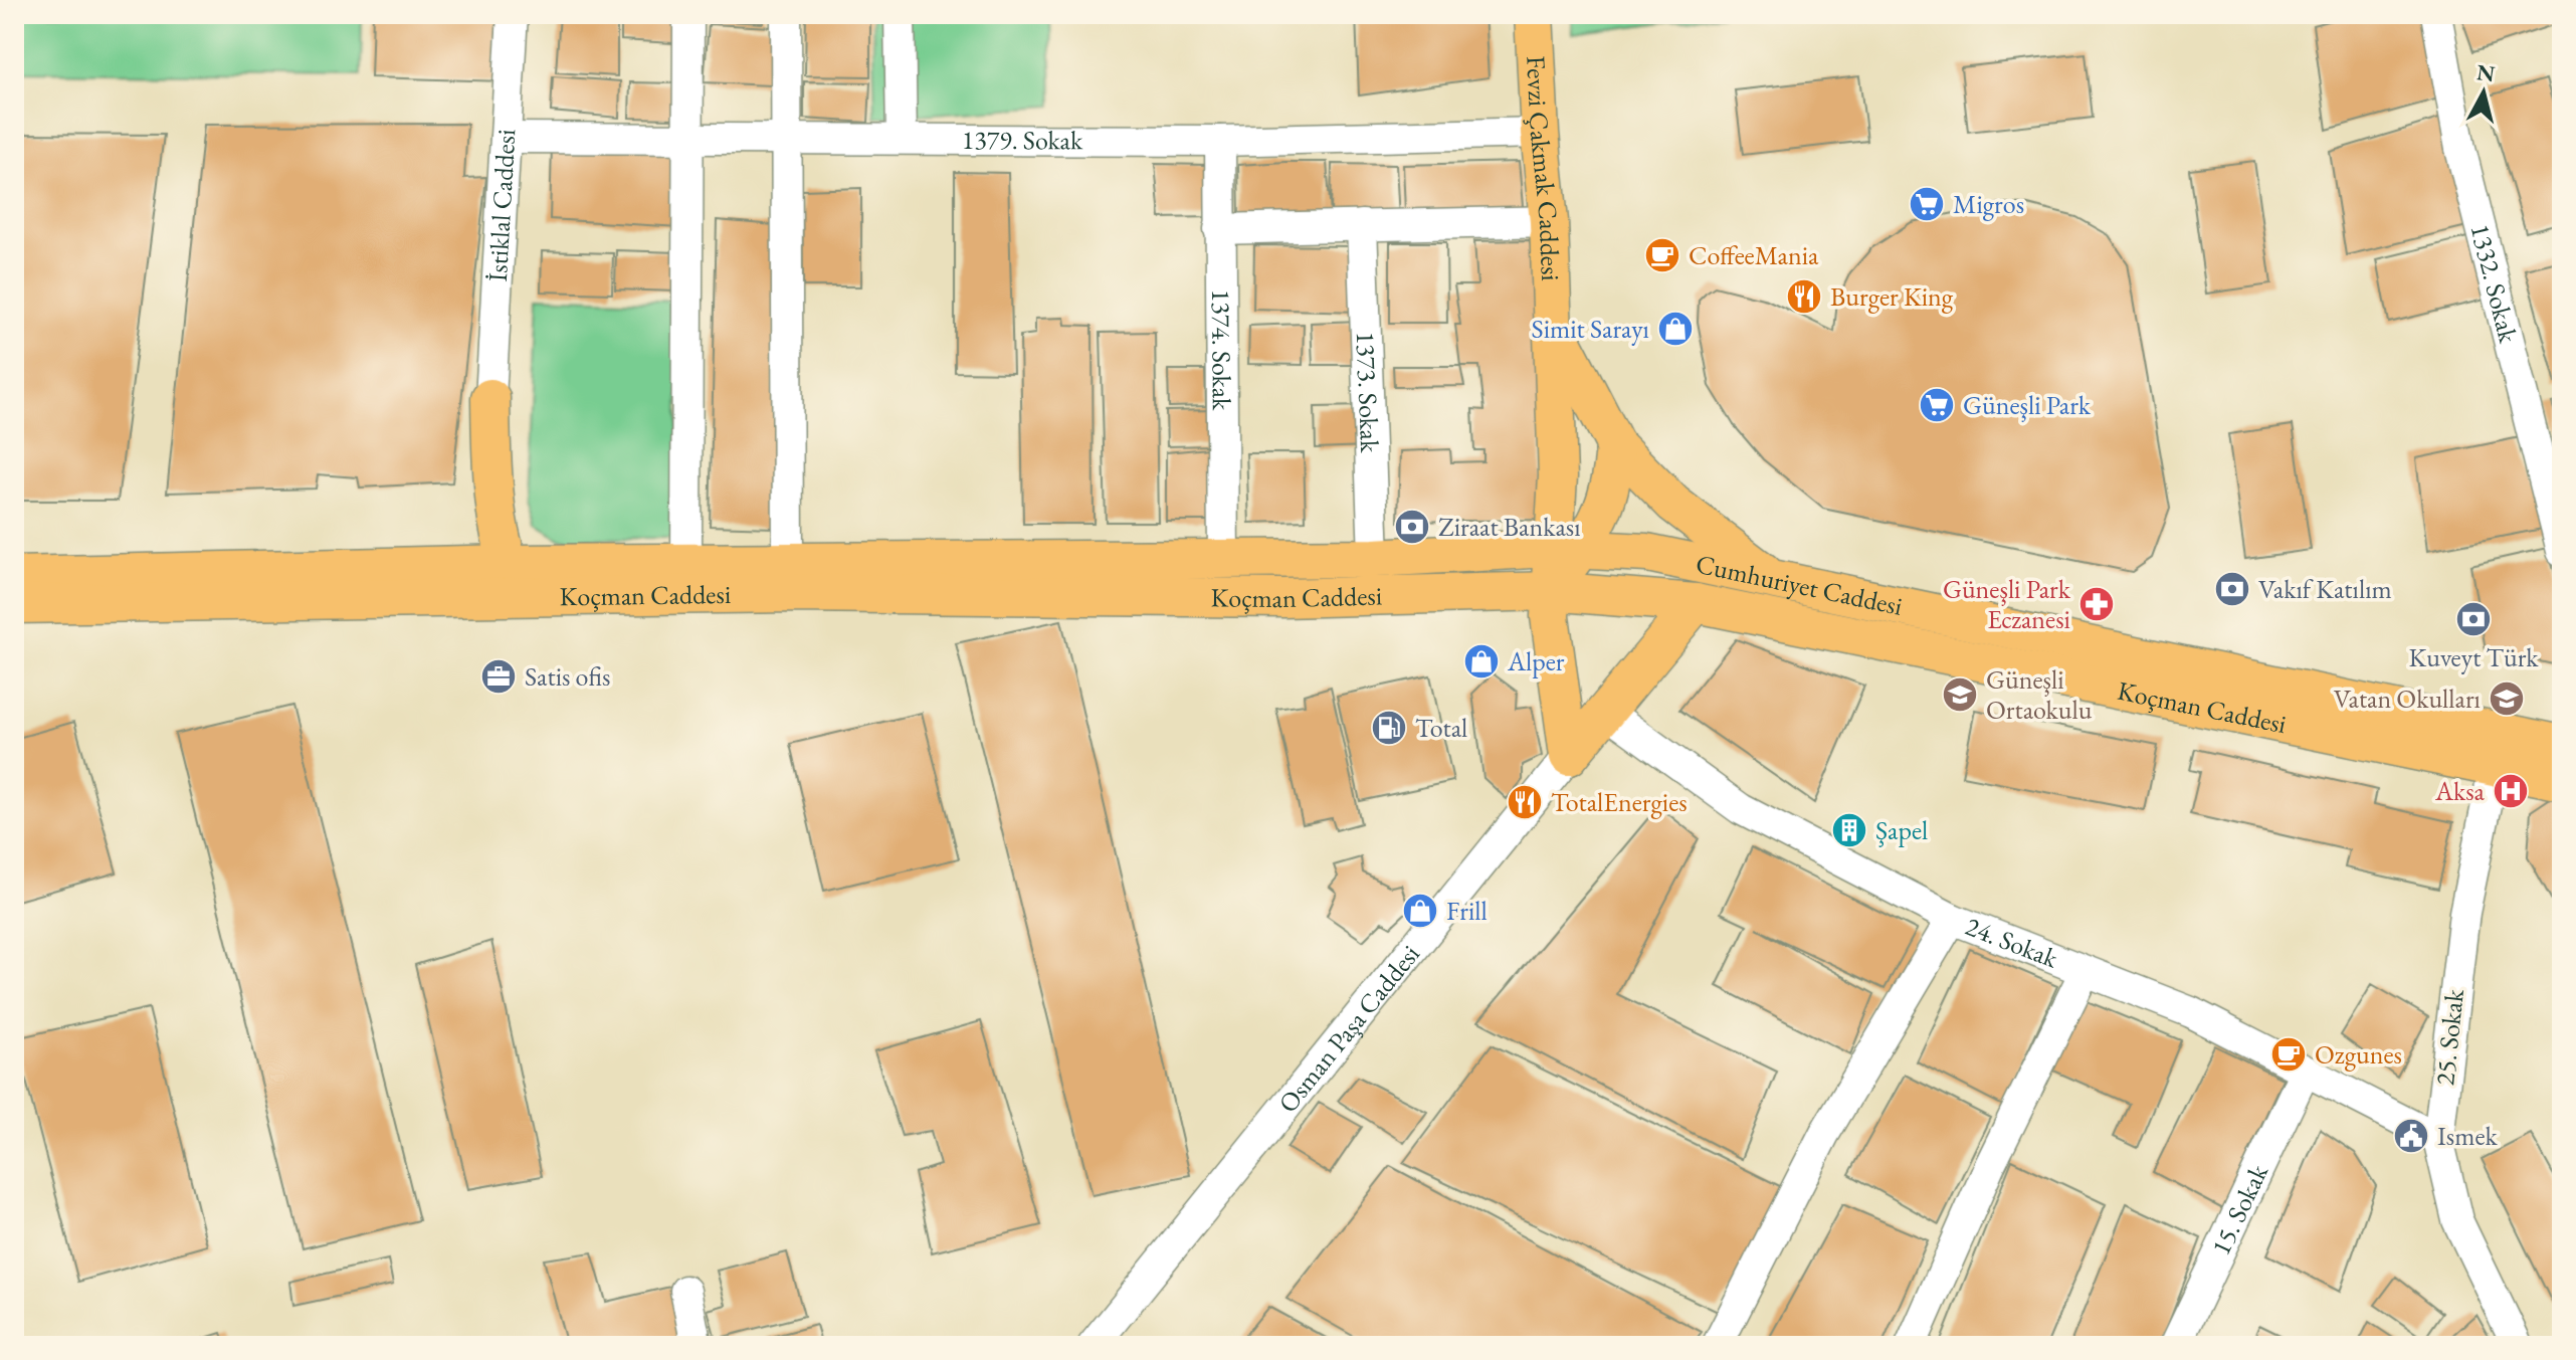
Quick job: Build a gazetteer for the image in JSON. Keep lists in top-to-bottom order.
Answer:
{
  "streets": {
    "main road": [
      "Fevzi Çakmak Caddesi",
      "Cumhuriyet Caddesi",
      "Koçman Caddesi",
      "Osman Paşa Caddesi"
    ],
    "street": [
      "1379. Sokak",
      "İstiklal Caddesi",
      "1332. Sokak",
      "1374. Sokak",
      "1373. Sokak",
      "24. Sokak",
      "25. Sokak",
      "15. Sokak"
    ]
  },
  "crossings": [
    ["1379. Sokak", "Fevzi Çakmak Caddesi"],
    ["1379. Sokak", "İstiklal Caddesi"],
    ["1379. Sokak", "1374. Sokak"],
    ["Fevzi Çakmak Caddesi", "Cumhuriyet Caddesi"],
    ["Fevzi Çakmak Caddesi", "Koçman Caddesi"],
    ["Fevzi Çakmak Caddesi", "Osman Paşa Caddesi"],
    ["1374. Sokak", "Koçman Caddesi"],
    ["1373. Sokak", "Koçman Caddesi"],
    ["Cumhuriyet Caddesi", "Koçman Caddesi"],
    ["Koçman Caddesi", "Osman Paşa Caddesi"],
    ["Koçman Caddesi", "25. Sokak"],
    ["24. Sokak", "Osman Paşa Caddesi"],
    ["24. Sokak", "25. Sokak"],
    ["24. Sokak", "15. Sokak"]
  ],
  "places": {
    "supermarket": ["Migros", "Güneşli Park"],
    "cafe": ["CoffeeMania", "Ozgunes"],
    "restaurant": ["Burger King", "TotalEnergies"],
    "shop": ["Simit Sarayı", "Alper", "Frill"],
    "bank": ["Ziraat Bankası", "Vakıf Katılım", "Kuveyt Türk"],
    "pharmacy": ["Güneşli Park Eczanesi"],
    "office": ["Satis ofis"],
    "school or university": ["Güneşli Ortaokulu", "Vatan Okulları"],
    "fuel station": ["Total"],
    "hospital": ["Aksa"],
    "building": ["Şapel"],
    "public building": ["Ismek"]
  },
  "north": "top"
}
